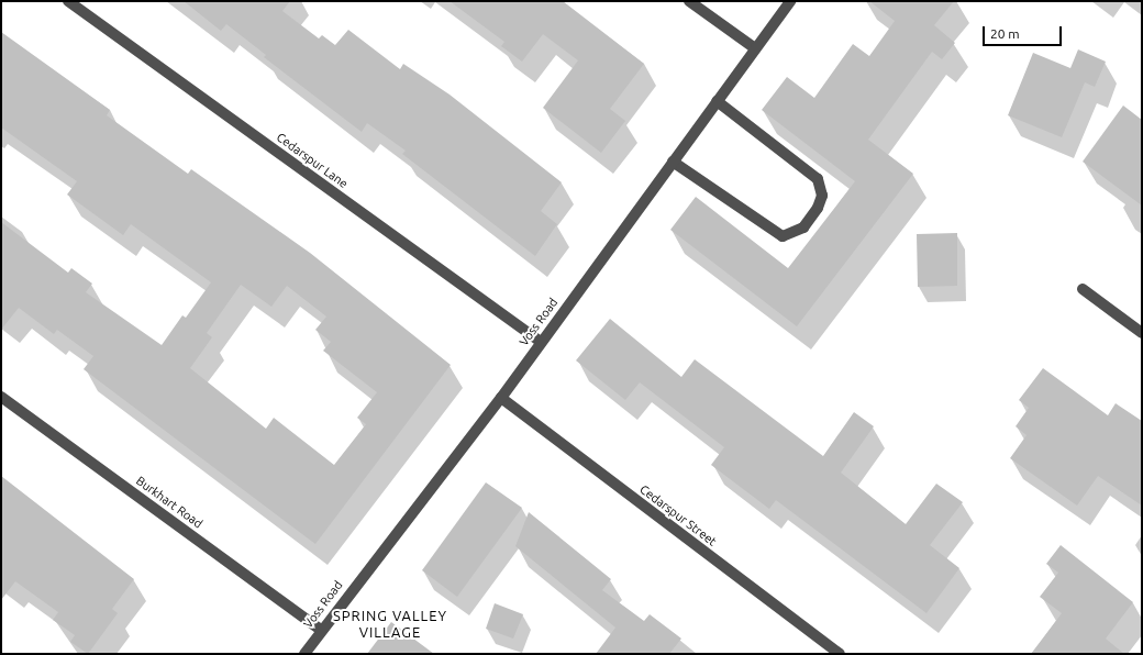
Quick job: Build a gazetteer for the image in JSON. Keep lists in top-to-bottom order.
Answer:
{
  "streets": {
    "street": [
      "Cedarspur Lane",
      "Voss Road",
      "Burkhart Road",
      "Cedarspur Street"
    ]
  },
  "crossings": [
    ["Cedarspur Lane", "Voss Road"],
    ["Voss Road", "Burkhart Road"],
    ["Voss Road", "Cedarspur Street"]
  ],
  "districts": ["SPRING VALLEY VILLAGE"],
  "scale_bar": "20 m"
}
